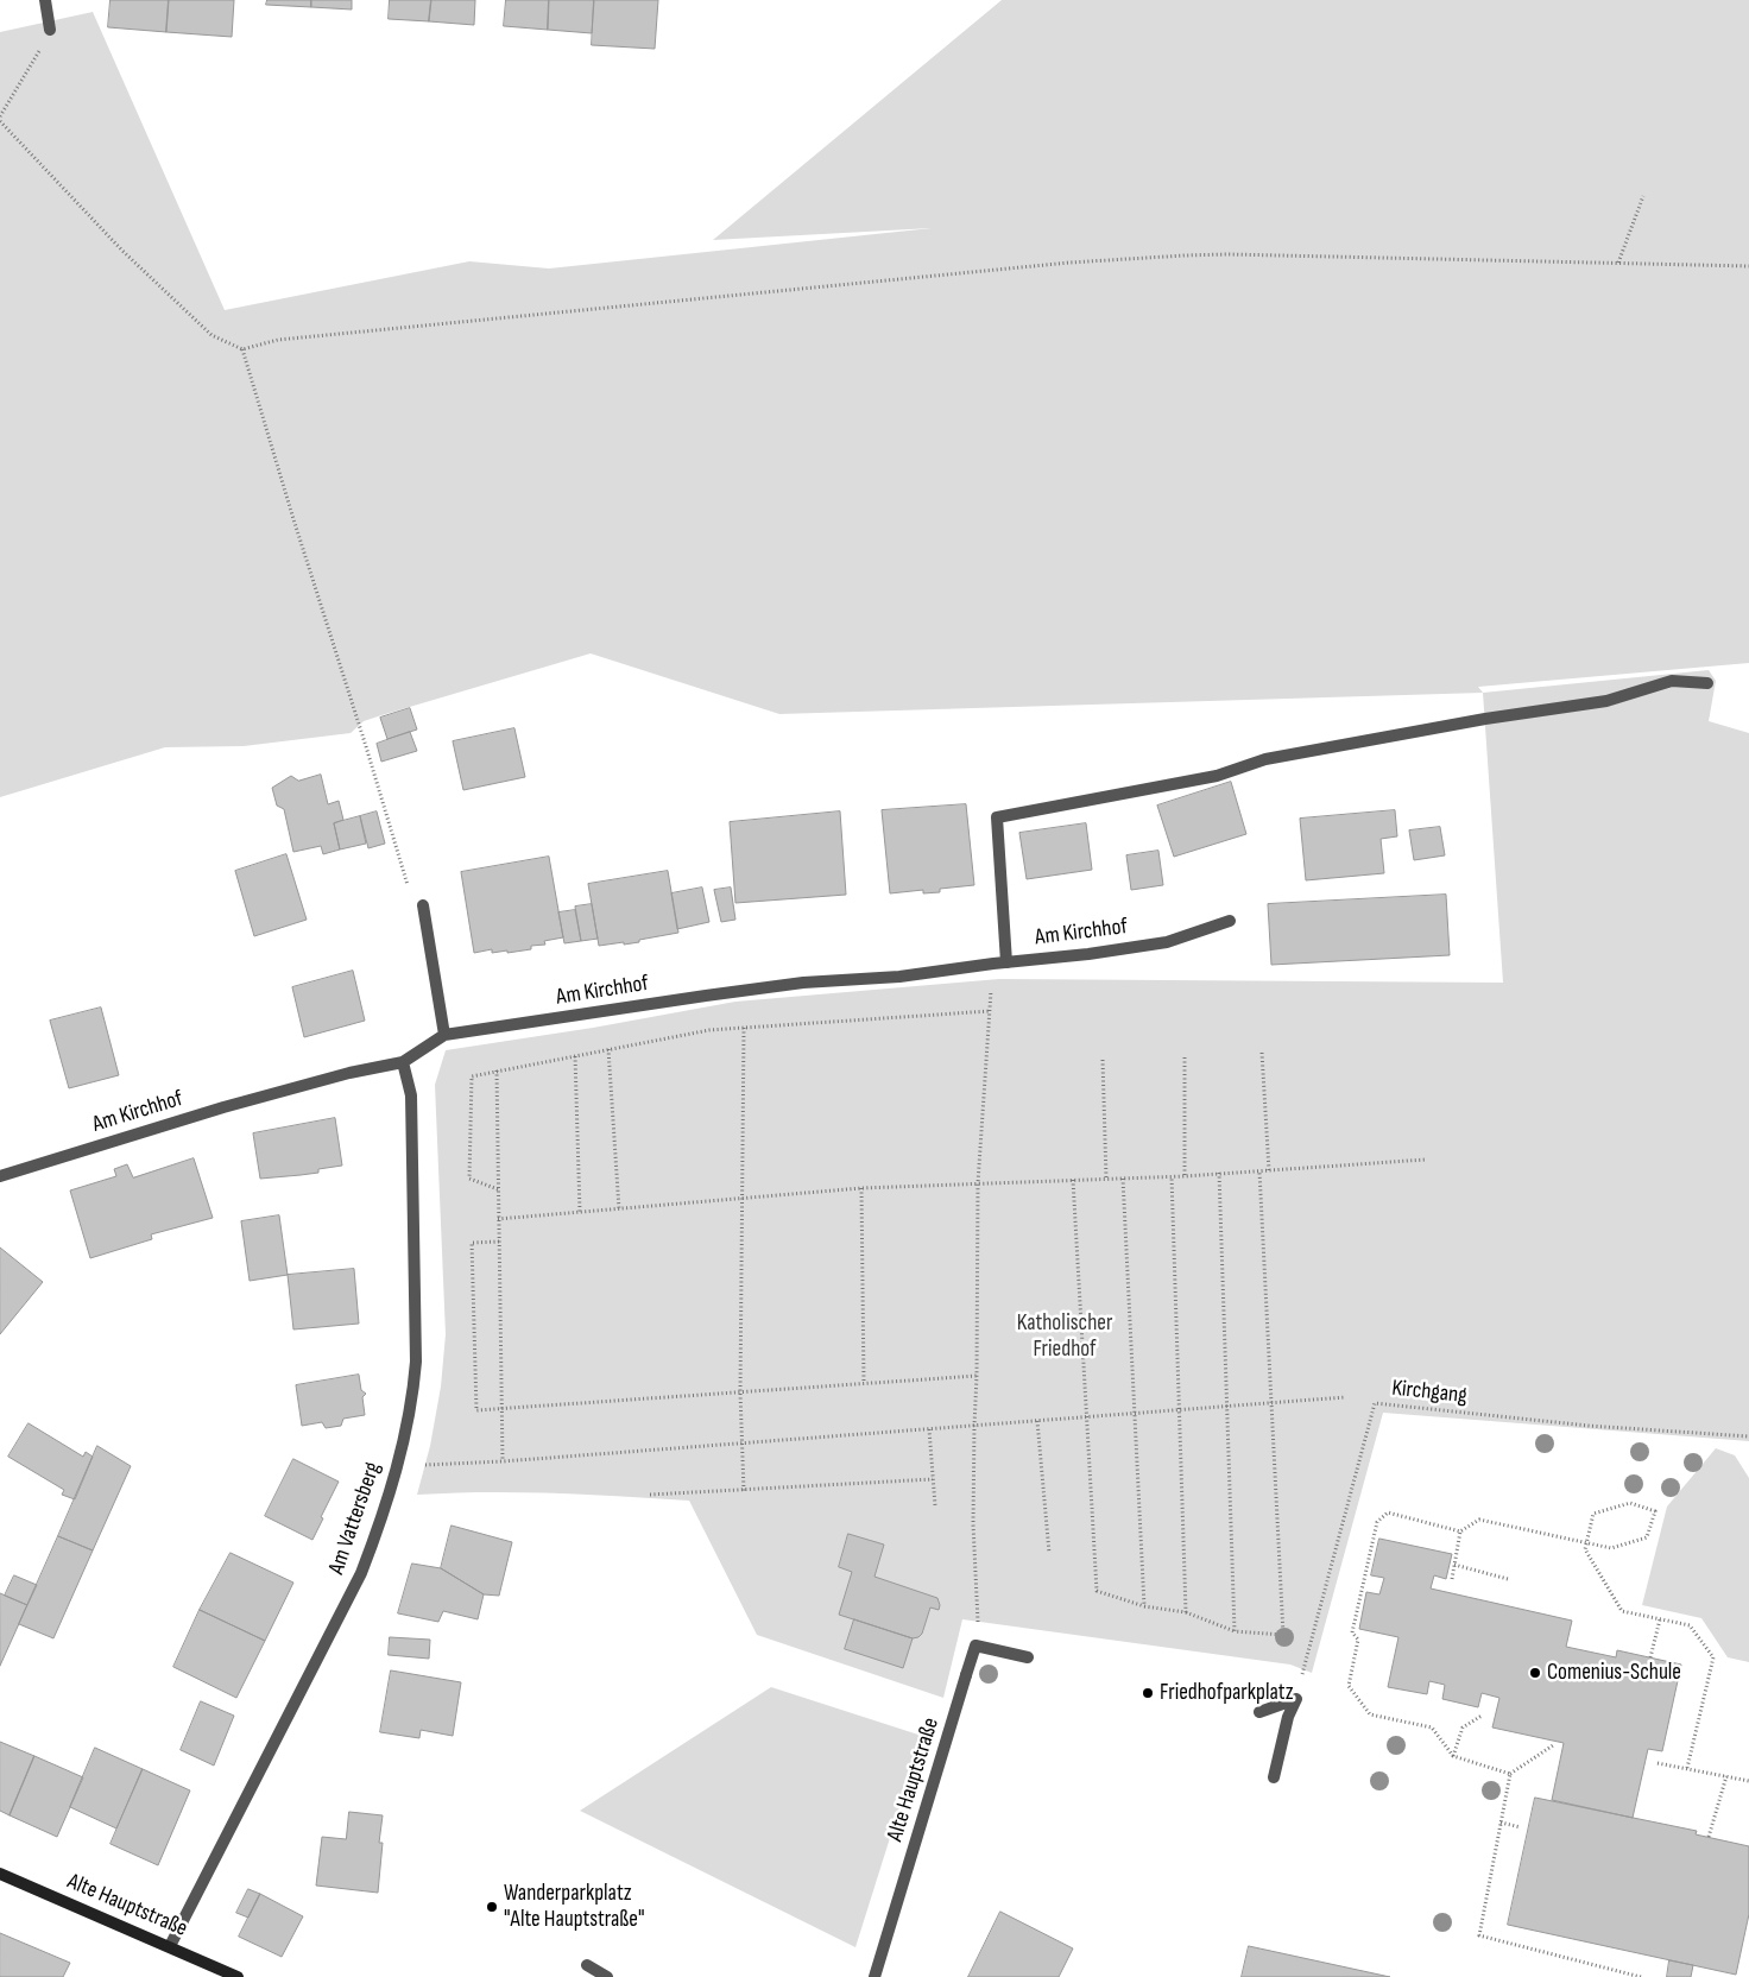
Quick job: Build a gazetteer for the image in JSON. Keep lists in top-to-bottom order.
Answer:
{
  "streets": {
    "main road": ["Alte Hauptstraße"],
    "street": ["Am Kirchhof", "Am Vattersberg"],
    "path": ["Kirchgang"]
  },
  "crossings": [
    ["Am Kirchhof", "Am Vattersberg"],
    ["Am Vattersberg", "Alte Hauptstraße"]
  ],
  "parks": ["Katholischer Friedhof"],
  "places": ["Comenius-Schule", "Friedhofparkplatz", "Wanderparkplatz \"Alte Hauptstraße\""]
}
